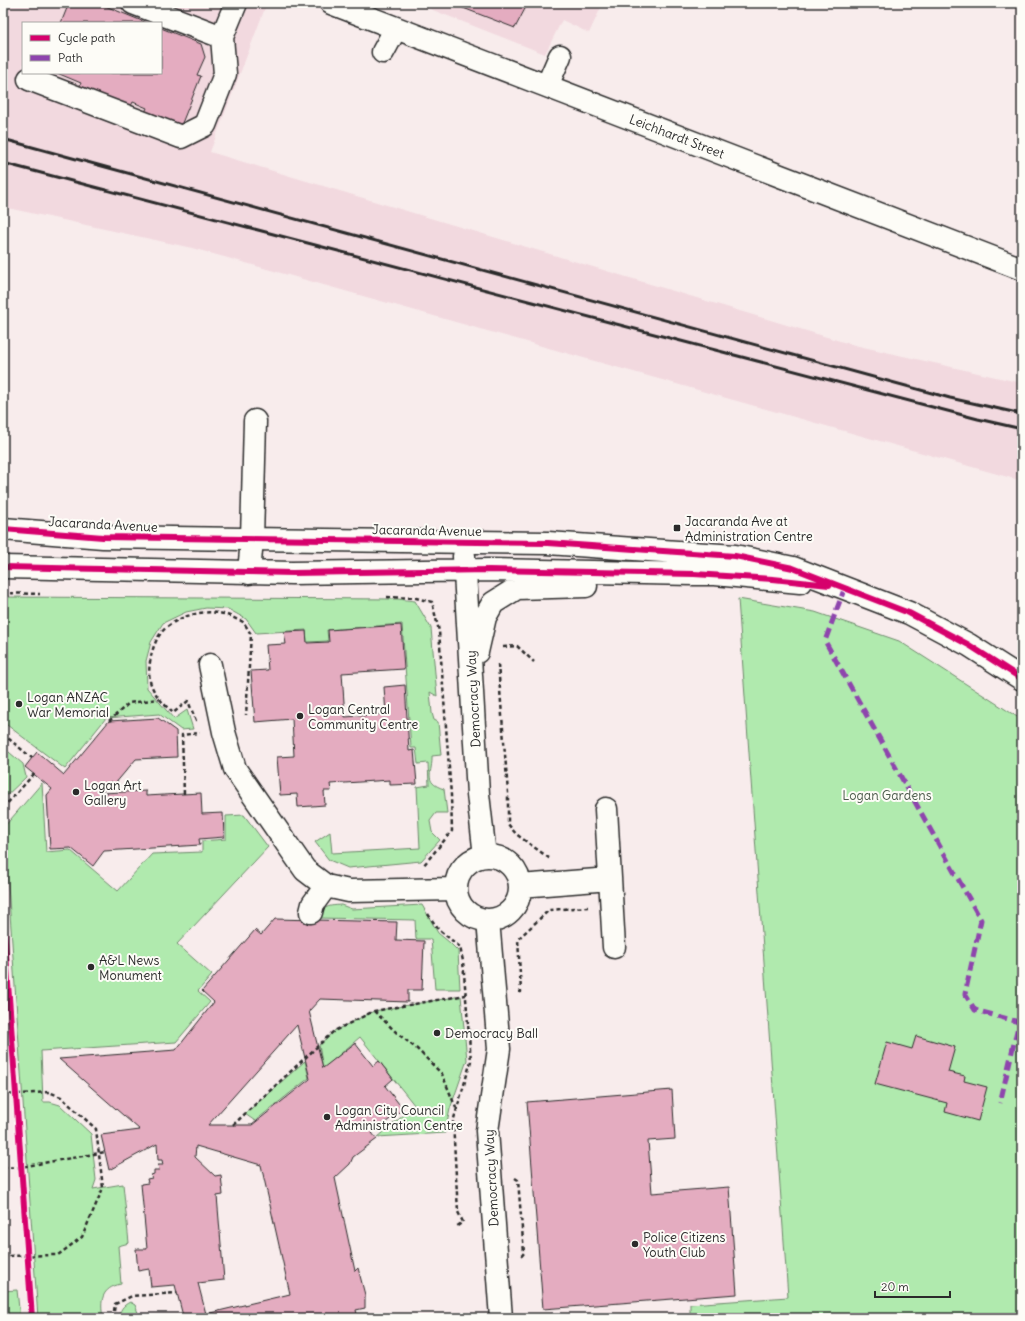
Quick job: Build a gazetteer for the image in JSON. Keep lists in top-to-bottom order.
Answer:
{
  "streets": {
    "street": ["Leichhardt Street", "Jacaranda Avenue", "Democracy Way"]
  },
  "crossings": [
    ["Jacaranda Avenue", "Democracy Way"]
  ],
  "parks": ["Logan Gardens"],
  "places": {
    "transit": ["Jacaranda Ave at Administration Centre"],
    "other": [
      "Logan ANZAC War Memorial",
      "Logan Central Community Centre",
      "Logan Art Gallery",
      "A&L News Monument",
      "Democracy Ball",
      "Logan City Council Administration Centre",
      "Police Citizens Youth Club"
    ]
  },
  "legend": ["Cycle path", "Path"],
  "scale_bar": "20 m"
}
